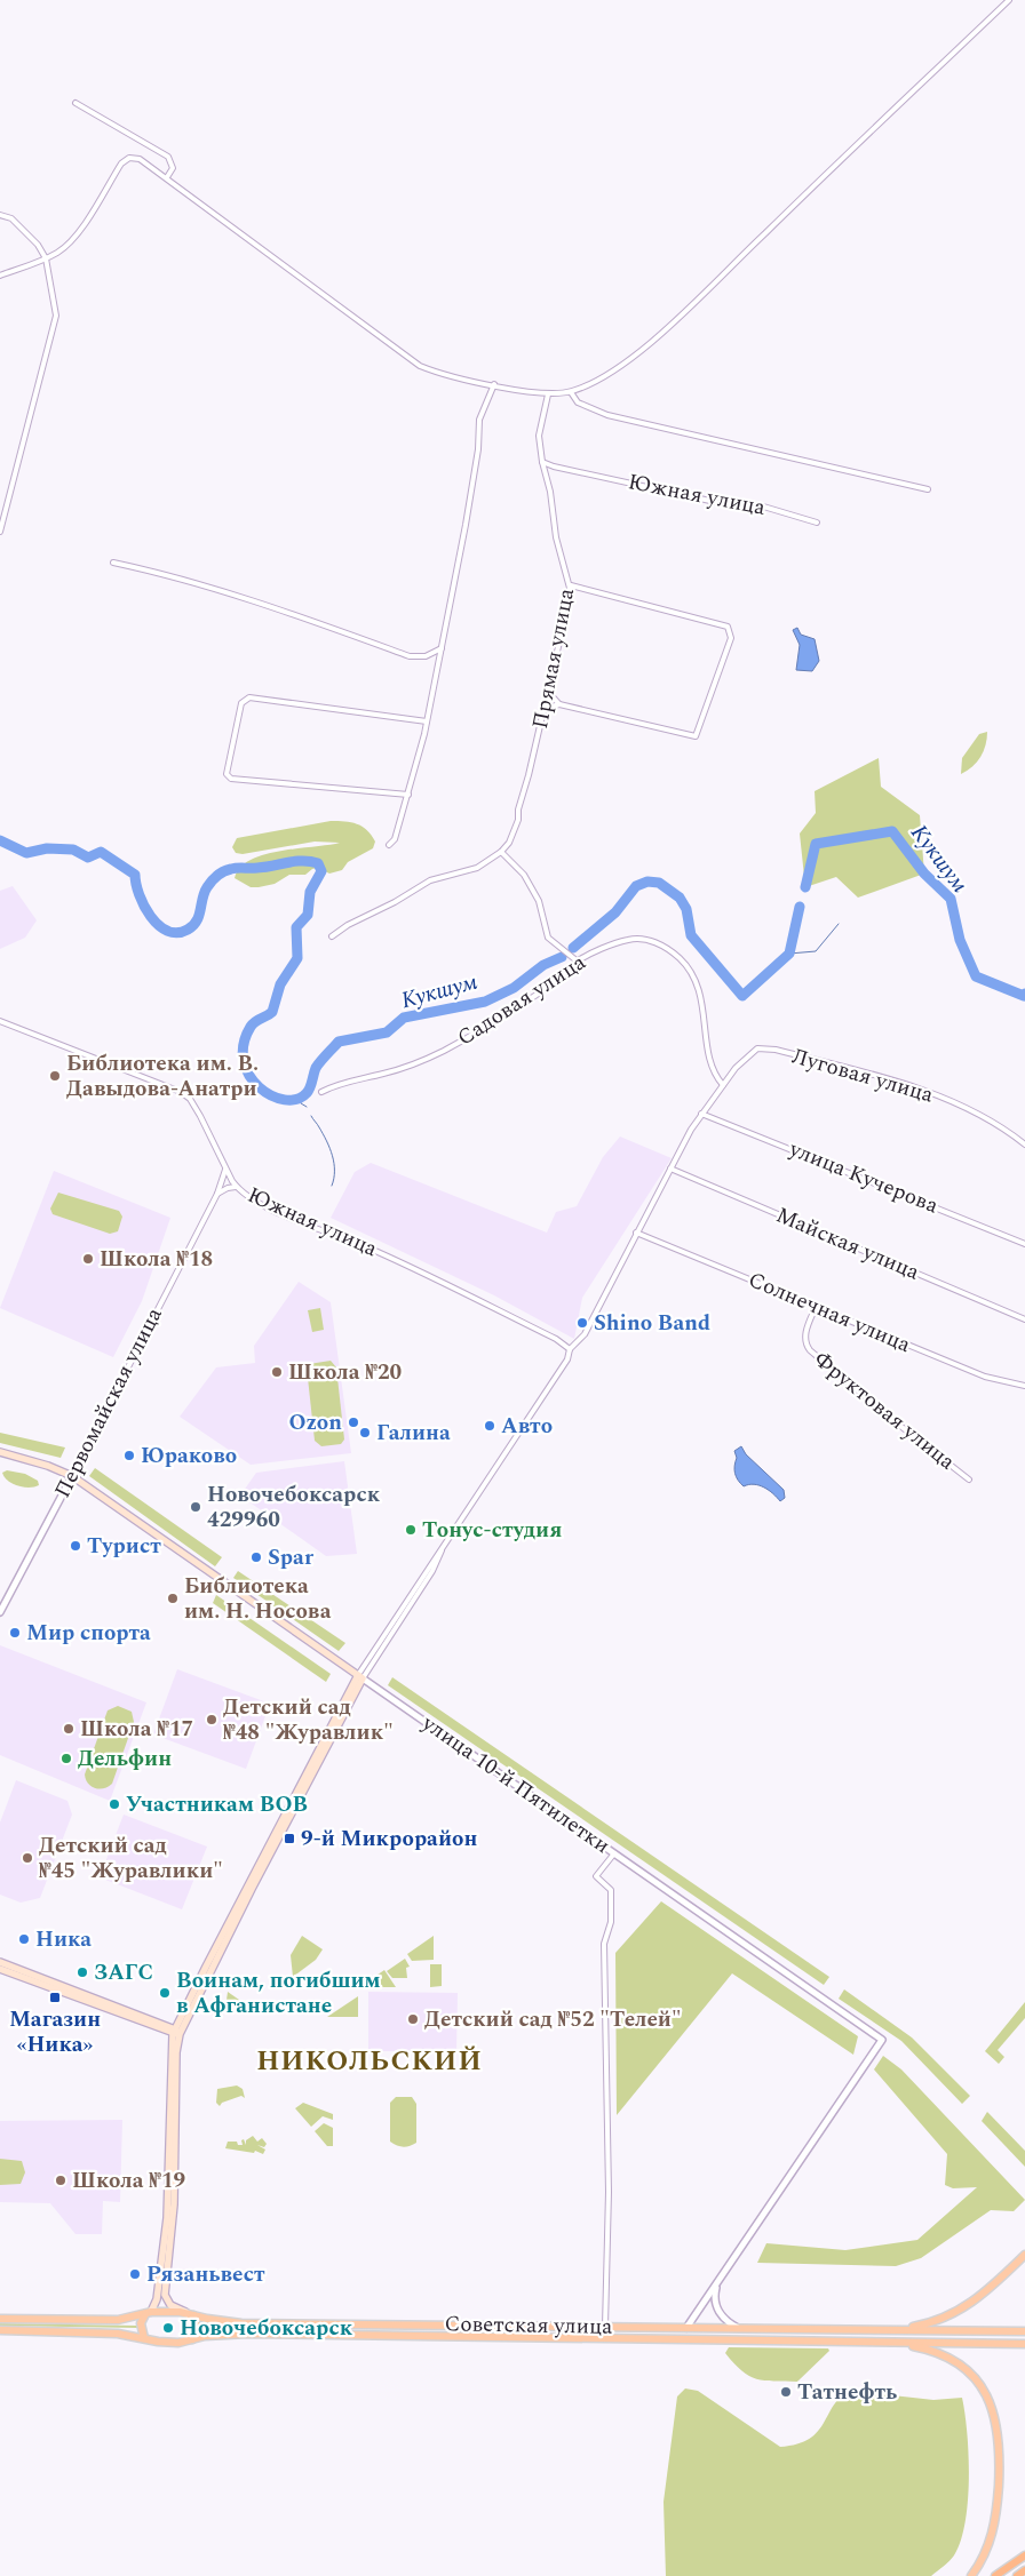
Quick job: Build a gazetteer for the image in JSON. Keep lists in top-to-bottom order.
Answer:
{
  "streets": {
    "main road": ["улица 10-й Пятилетки", "Советская улица"],
    "street": [
      "Южная улица",
      "Прямая улица",
      "Садовая улица",
      "Луговая улица",
      "улица Кучерова",
      "Майская улица",
      "Солнечная улица",
      "Первомайская улица",
      "Фруктовая улица"
    ]
  },
  "crossings": [
    ["Южная улица", "Прямая улица"],
    ["Южная улица", "Первомайская улица"],
    ["Садовая улица", "Луговая улица"],
    ["Солнечная улица", "Фруктовая улица"],
    ["Первомайская улица", "улица 10-й Пятилетки"]
  ],
  "districts": ["НИКОЛЬСКИЙ"],
  "water": ["Кукшум"],
  "places": {
    "other": [
      "Библиотека им. В. Давыдова-Анатри",
      "Школа №18",
      "Shino Band",
      "Школа №20",
      "Ozon",
      "Авто",
      "Галина",
      "Юраково",
      "Новочебоксарск 429960",
      "Тонус-студия",
      "Турист",
      "Spar",
      "Библиотека им. Н. Носова",
      "Мир спорта",
      "Детский сад №48 \"Журавлик\"",
      "Школа №17",
      "Дельфин",
      "Участникам ВОВ",
      "Детский сад №45 \"Журавлики\"",
      "Ника",
      "ЗАГС",
      "Воинам, погибшим в Афганистане",
      "Детский сад №52 \"Телей\"",
      "Школа №19",
      "Рязаньвест",
      "Новочебоксарск",
      "Татнефть"
    ],
    "transit": ["9-й Микрорайон", "Магазин «Ника»"]
  }
}
